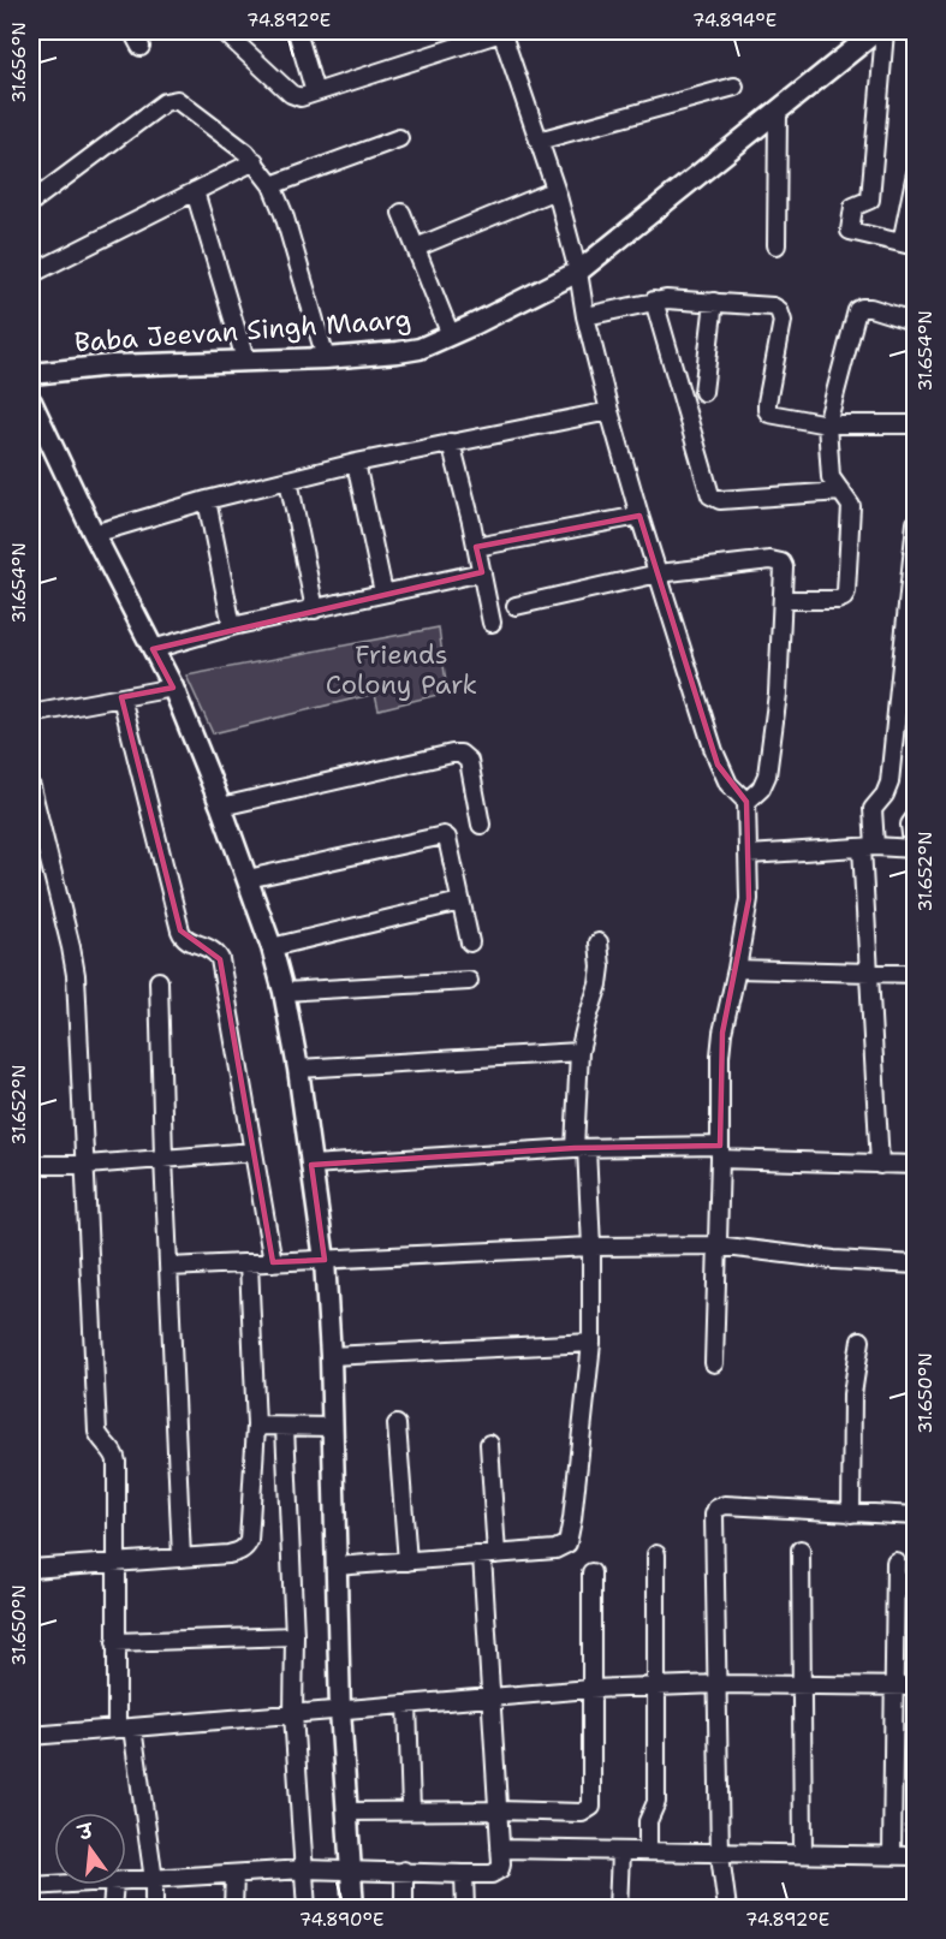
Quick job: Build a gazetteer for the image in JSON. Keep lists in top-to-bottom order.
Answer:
{
  "streets": {
    "street": ["Baba Jeevan Singh Maarg"]
  },
  "parks": ["Friends Colony Park"],
  "north": "top",
  "coordinates": [
    "74.892°E",
    "74.894°E",
    "31.656°N",
    "31.654°N",
    "31.652°N",
    "31.650°N",
    "74.890°E"
  ]
}
